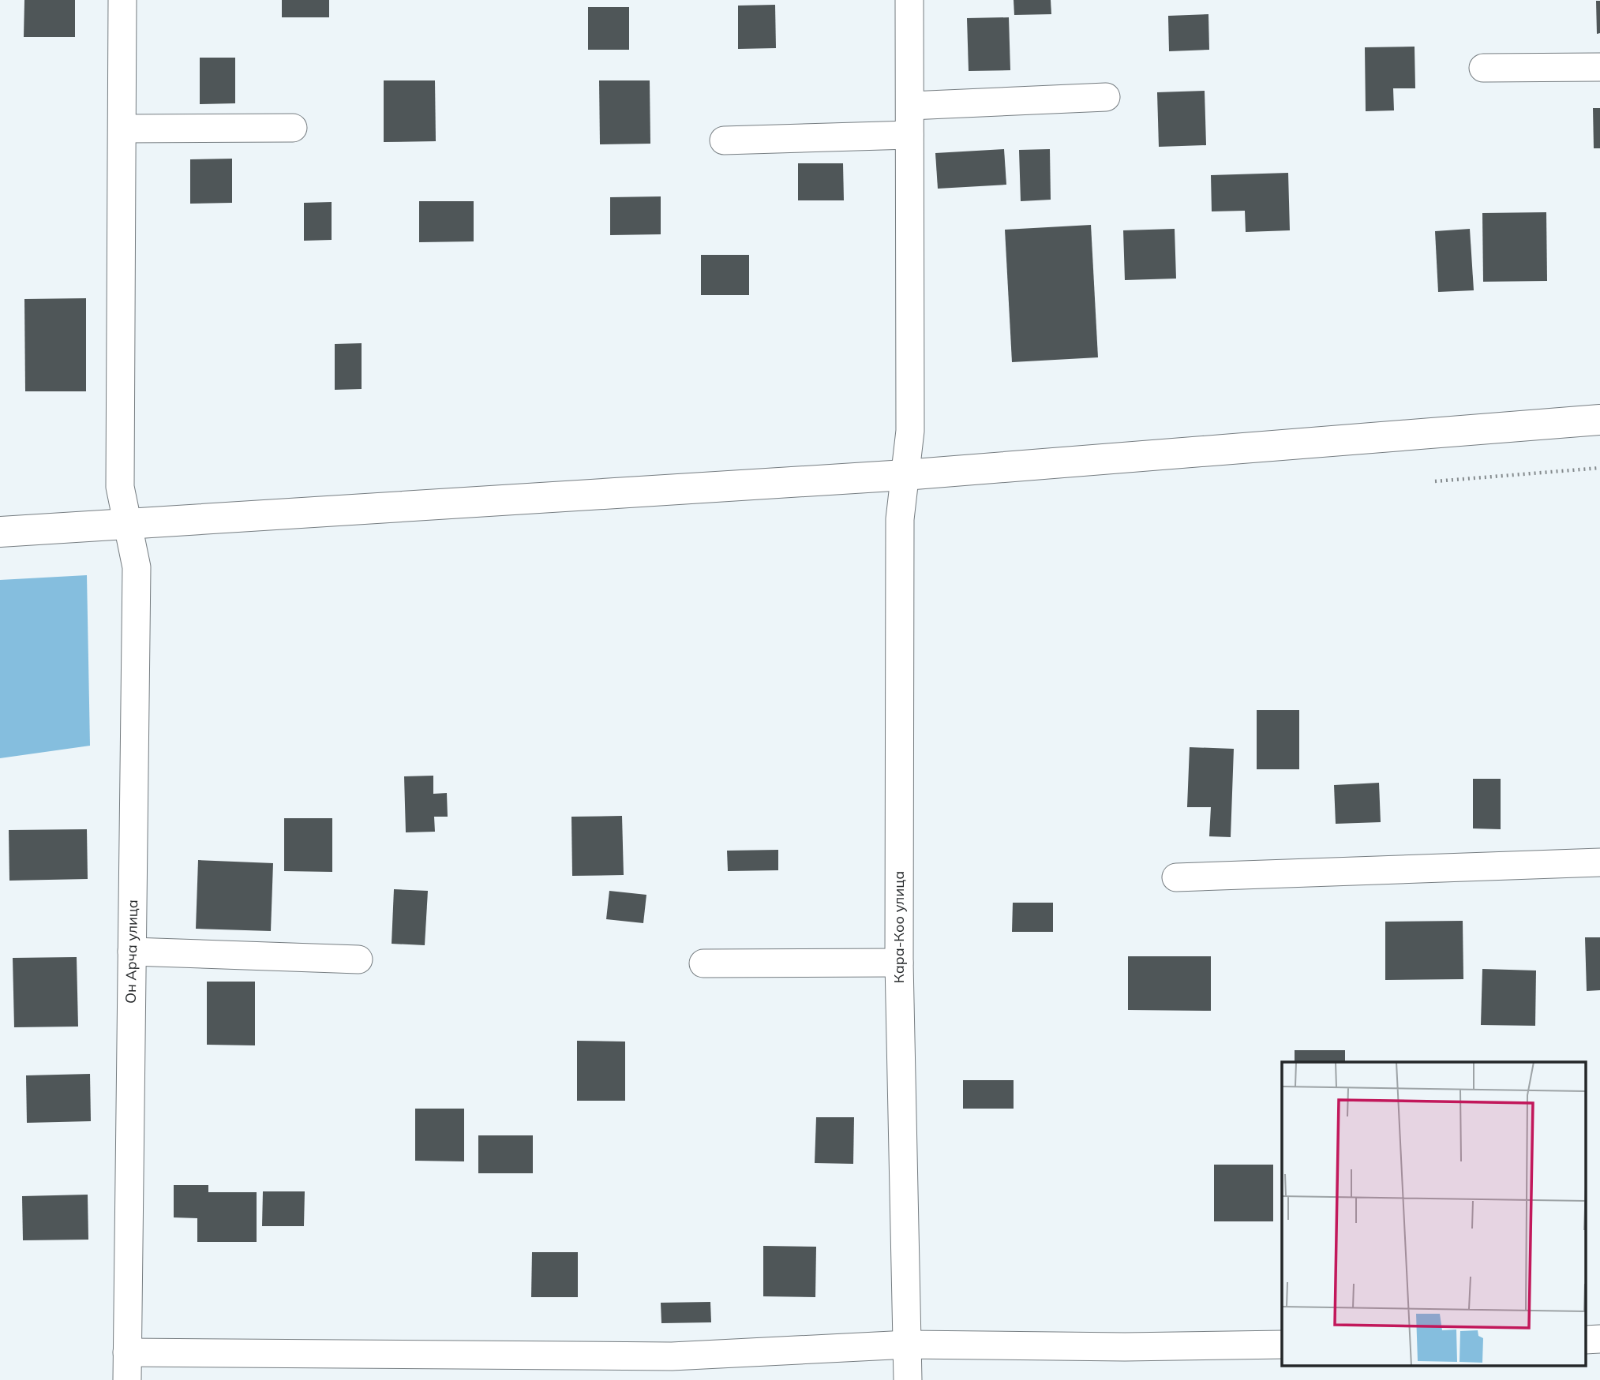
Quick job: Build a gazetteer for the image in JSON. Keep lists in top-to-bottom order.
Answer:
{
  "streets": {
    "street": ["Кара-Коо улица", "Он Арча улица"]
  }
}
